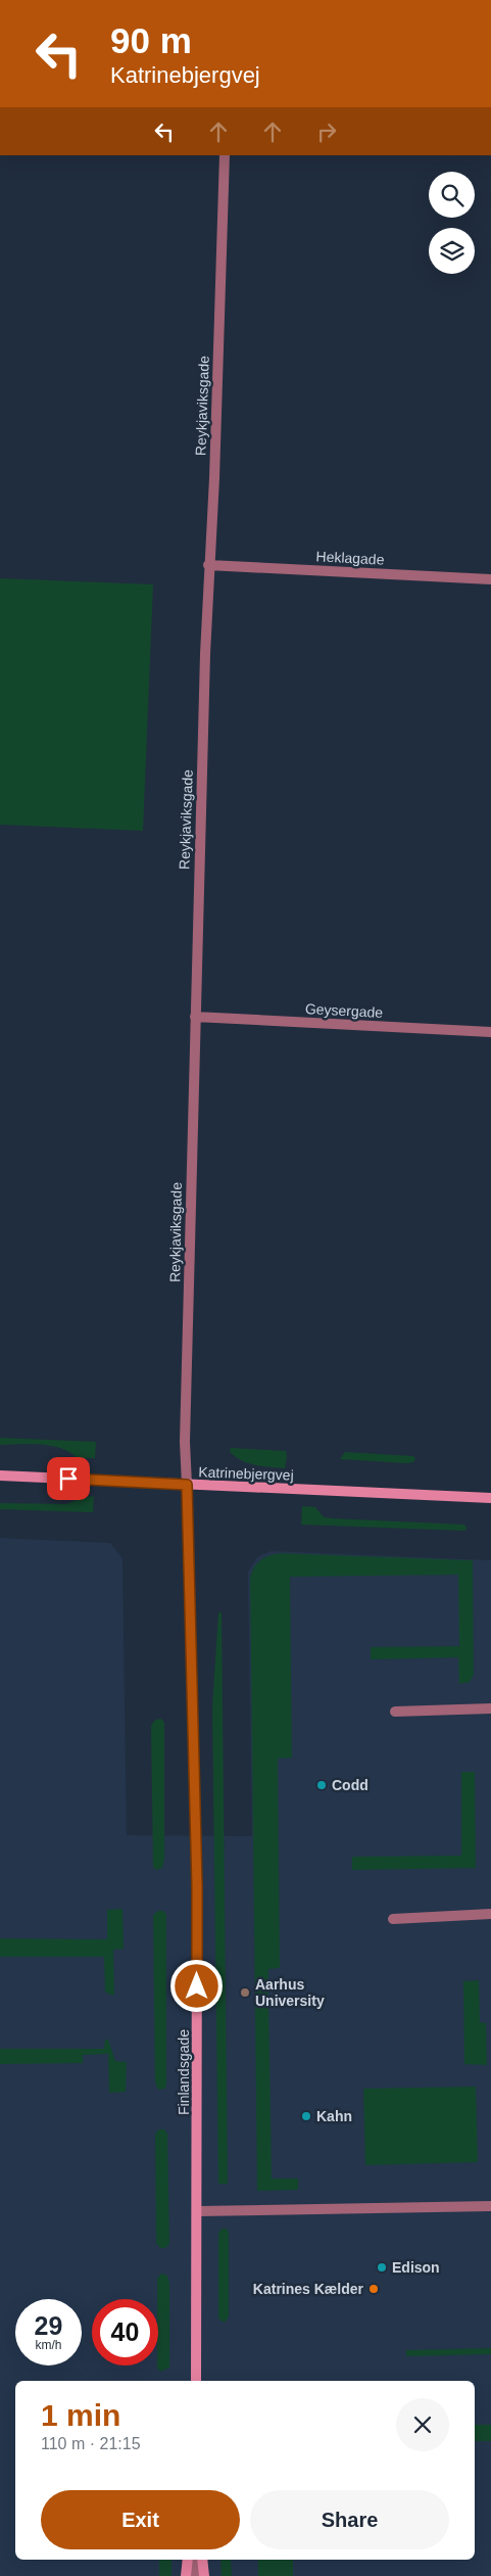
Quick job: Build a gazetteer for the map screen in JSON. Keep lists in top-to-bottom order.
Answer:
{
  "streets": {
    "street": [
      "Reykjaviksgade",
      "Heklagade",
      "Geysergade",
      "Katrinebjergvej",
      "Finlandsgade"
    ]
  },
  "crossings": [
    ["Reykjaviksgade", "Heklagade"],
    ["Reykjaviksgade", "Geysergade"],
    ["Reykjaviksgade", "Katrinebjergvej"],
    ["Reykjaviksgade", "Finlandsgade"],
    ["Katrinebjergvej", "Finlandsgade"]
  ],
  "places": [
    "Codd",
    "Aarhus University",
    "Kahn",
    "Edison",
    "Katrines Kælder"
  ],
  "page": {
    "turn": ["90 m", "Katrinebjergvej"],
    "speed": "29 km/h",
    "limit": "40",
    "heading": ["1 min", "110 m · 21:15"],
    "buttons": ["Exit", "Share"]
  }
}
